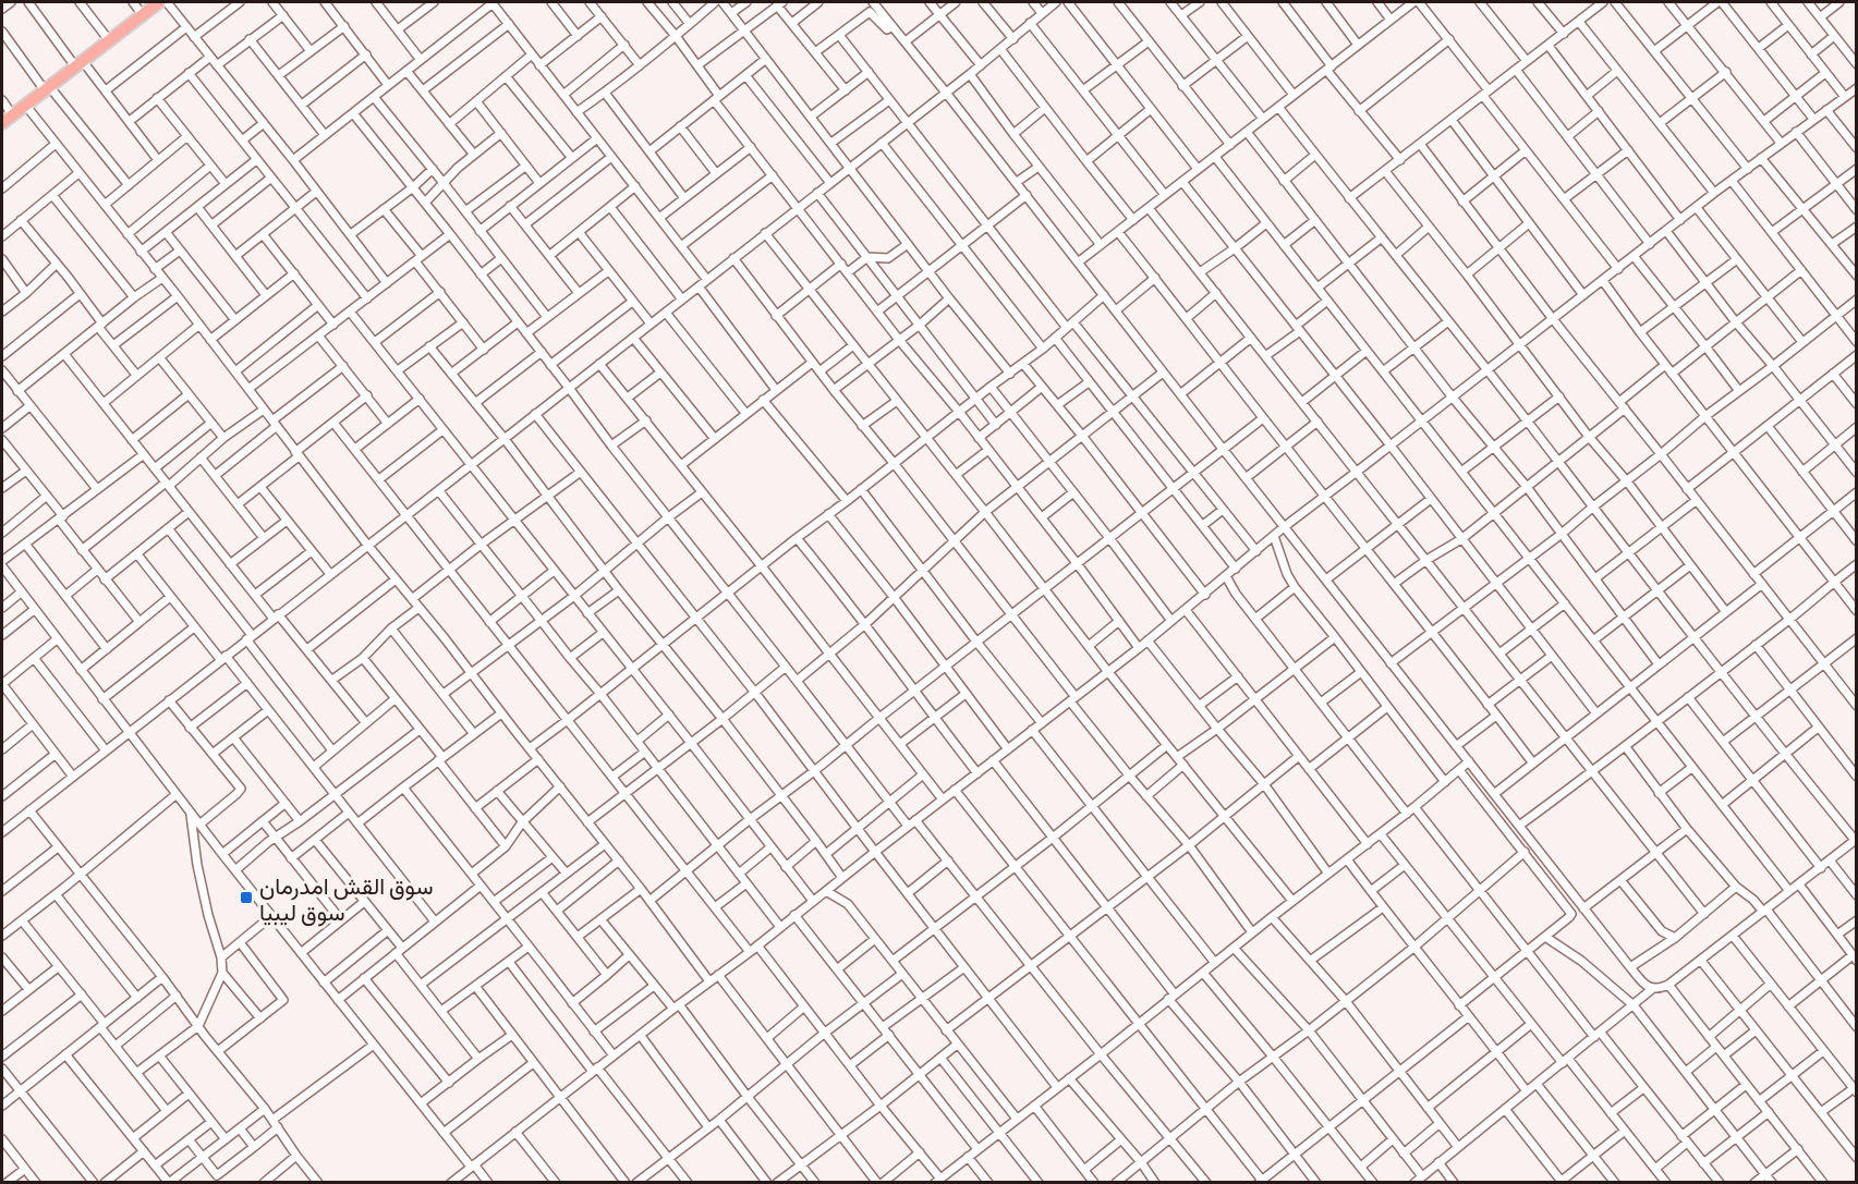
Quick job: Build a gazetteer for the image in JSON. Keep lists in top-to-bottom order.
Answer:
{
  "places": {
    "transit": ["سوق القش امدرمان سوق ليبيا"]
  }
}
